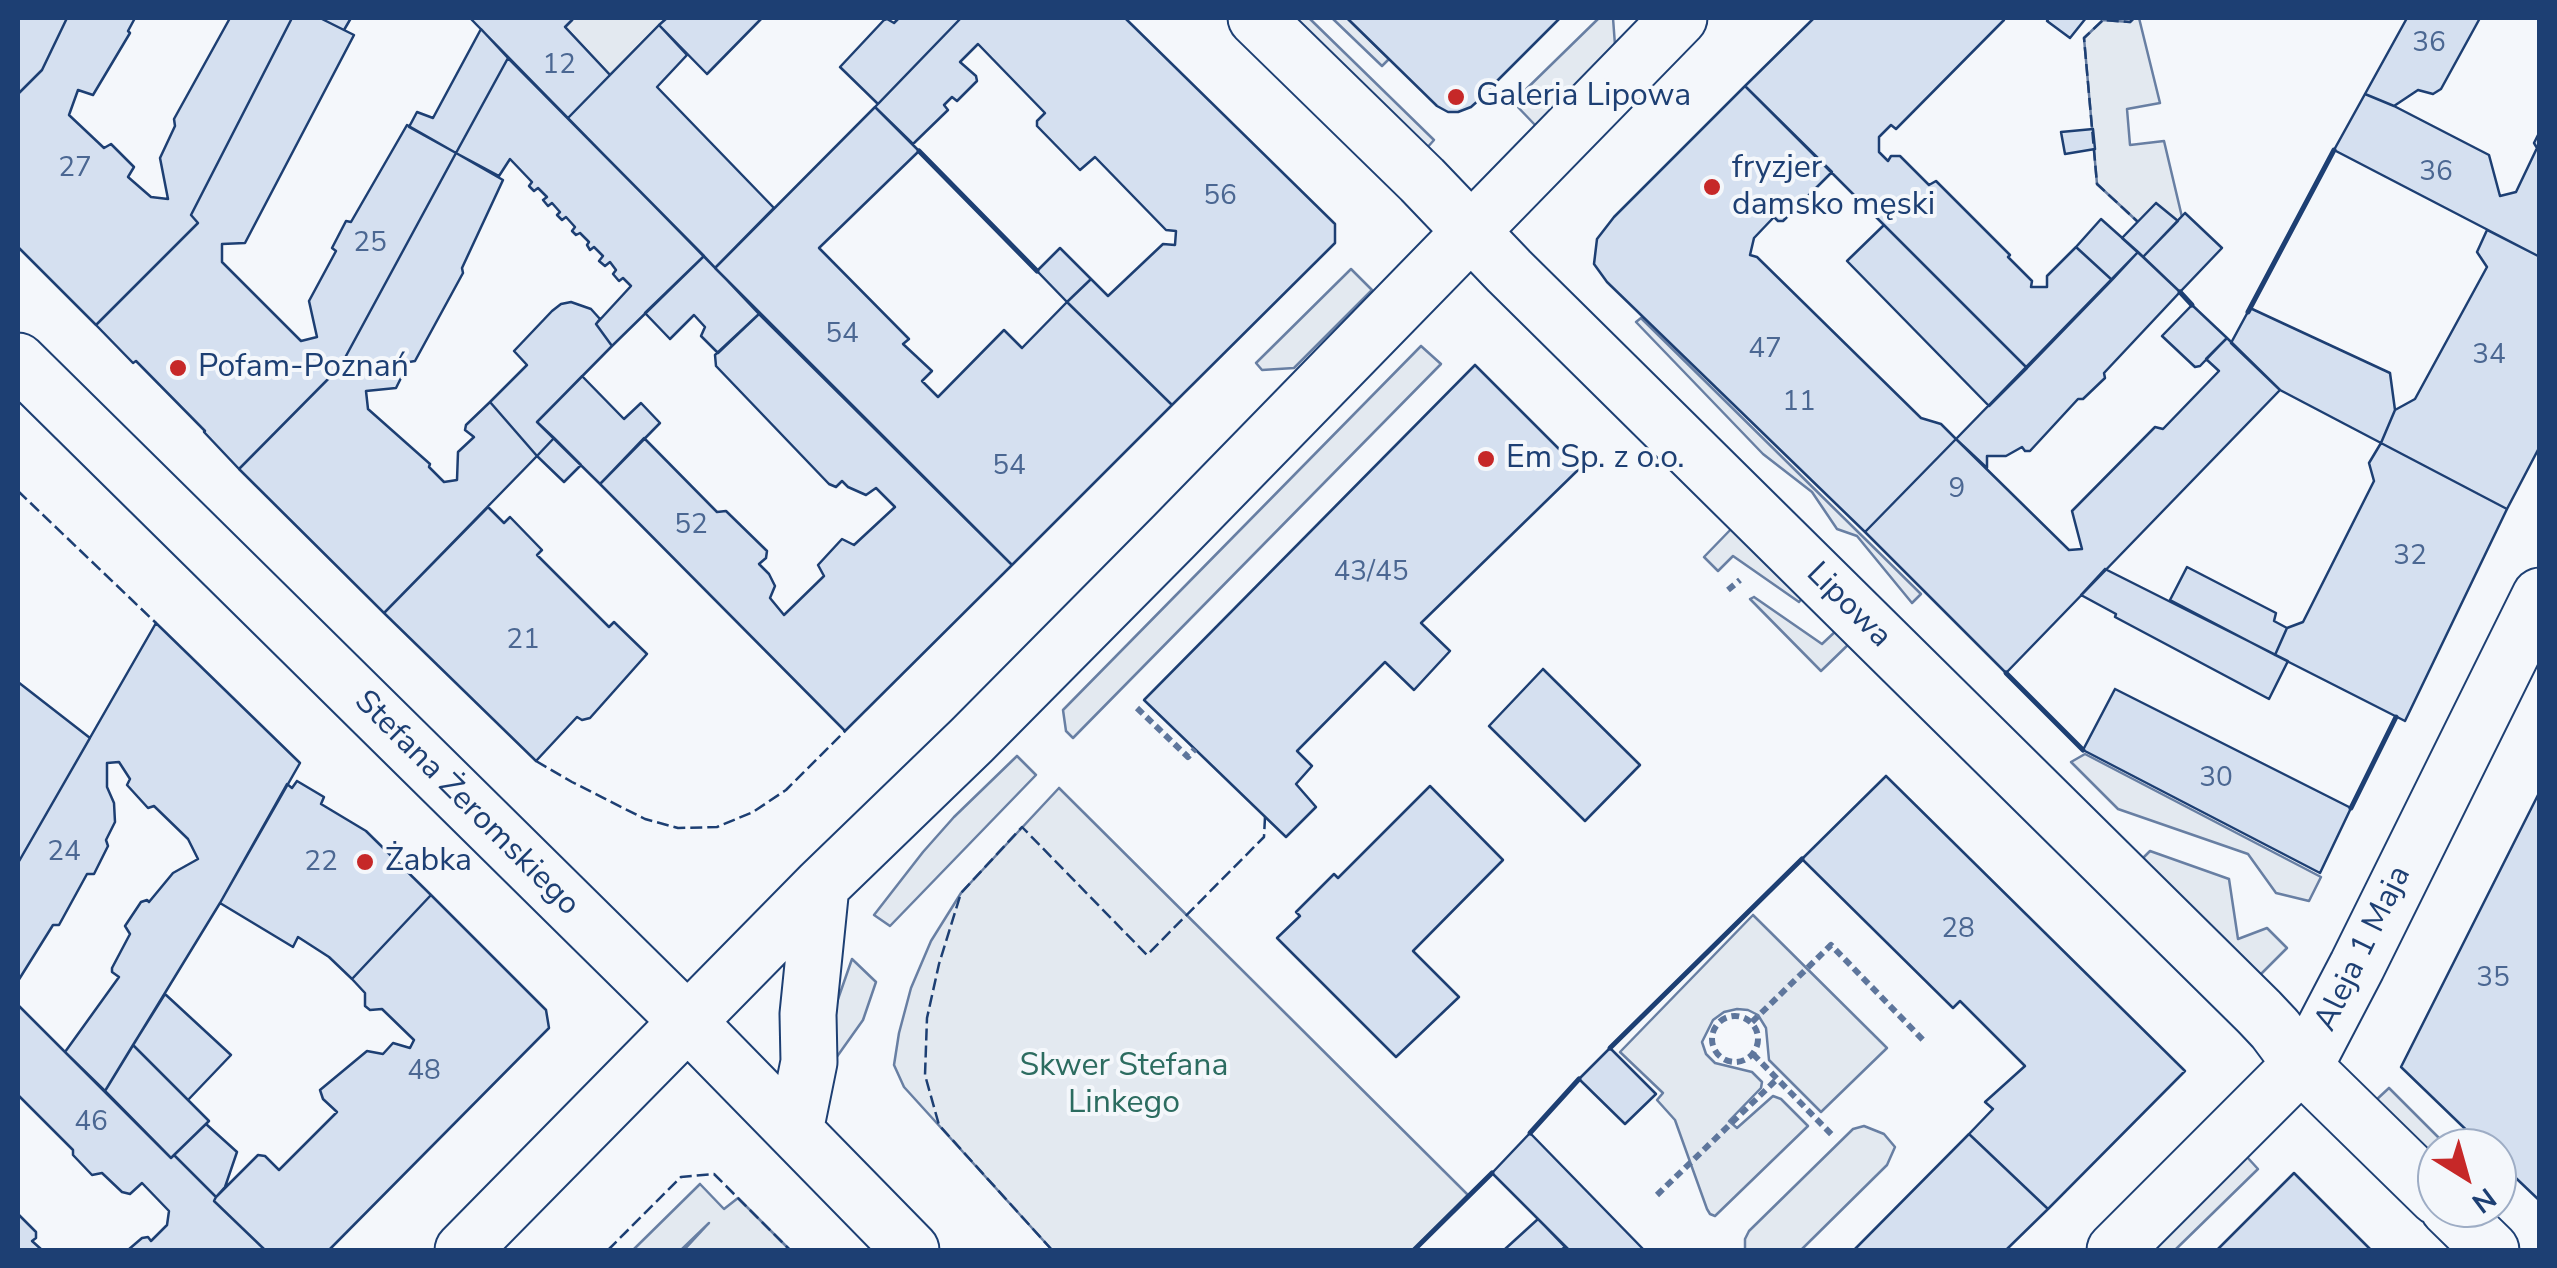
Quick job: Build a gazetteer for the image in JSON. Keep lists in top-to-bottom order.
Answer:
{
  "streets": {
    "street": ["Lipowa", "Stefana Żeromskiego", "Aleja 1 Maja"]
  },
  "crossings": [
    ["Lipowa", "Aleja 1 Maja"]
  ],
  "parks": ["Skwer Stefana Linkego"],
  "places": [
    "Galeria Lipowa",
    "fryzjer damsko męski",
    "Pofam-Poznań",
    "Em Sp. z o.o.",
    "Żabka"
  ],
  "house_numbers": [
    "36",
    "12",
    "27",
    "36",
    "56",
    "25",
    "54",
    "47",
    "34",
    "11",
    "54",
    "9",
    "52",
    "32",
    "43/45",
    "21",
    "30",
    "24",
    "22",
    "28",
    "35",
    "48",
    "46"
  ],
  "north": "bottom right"
}
